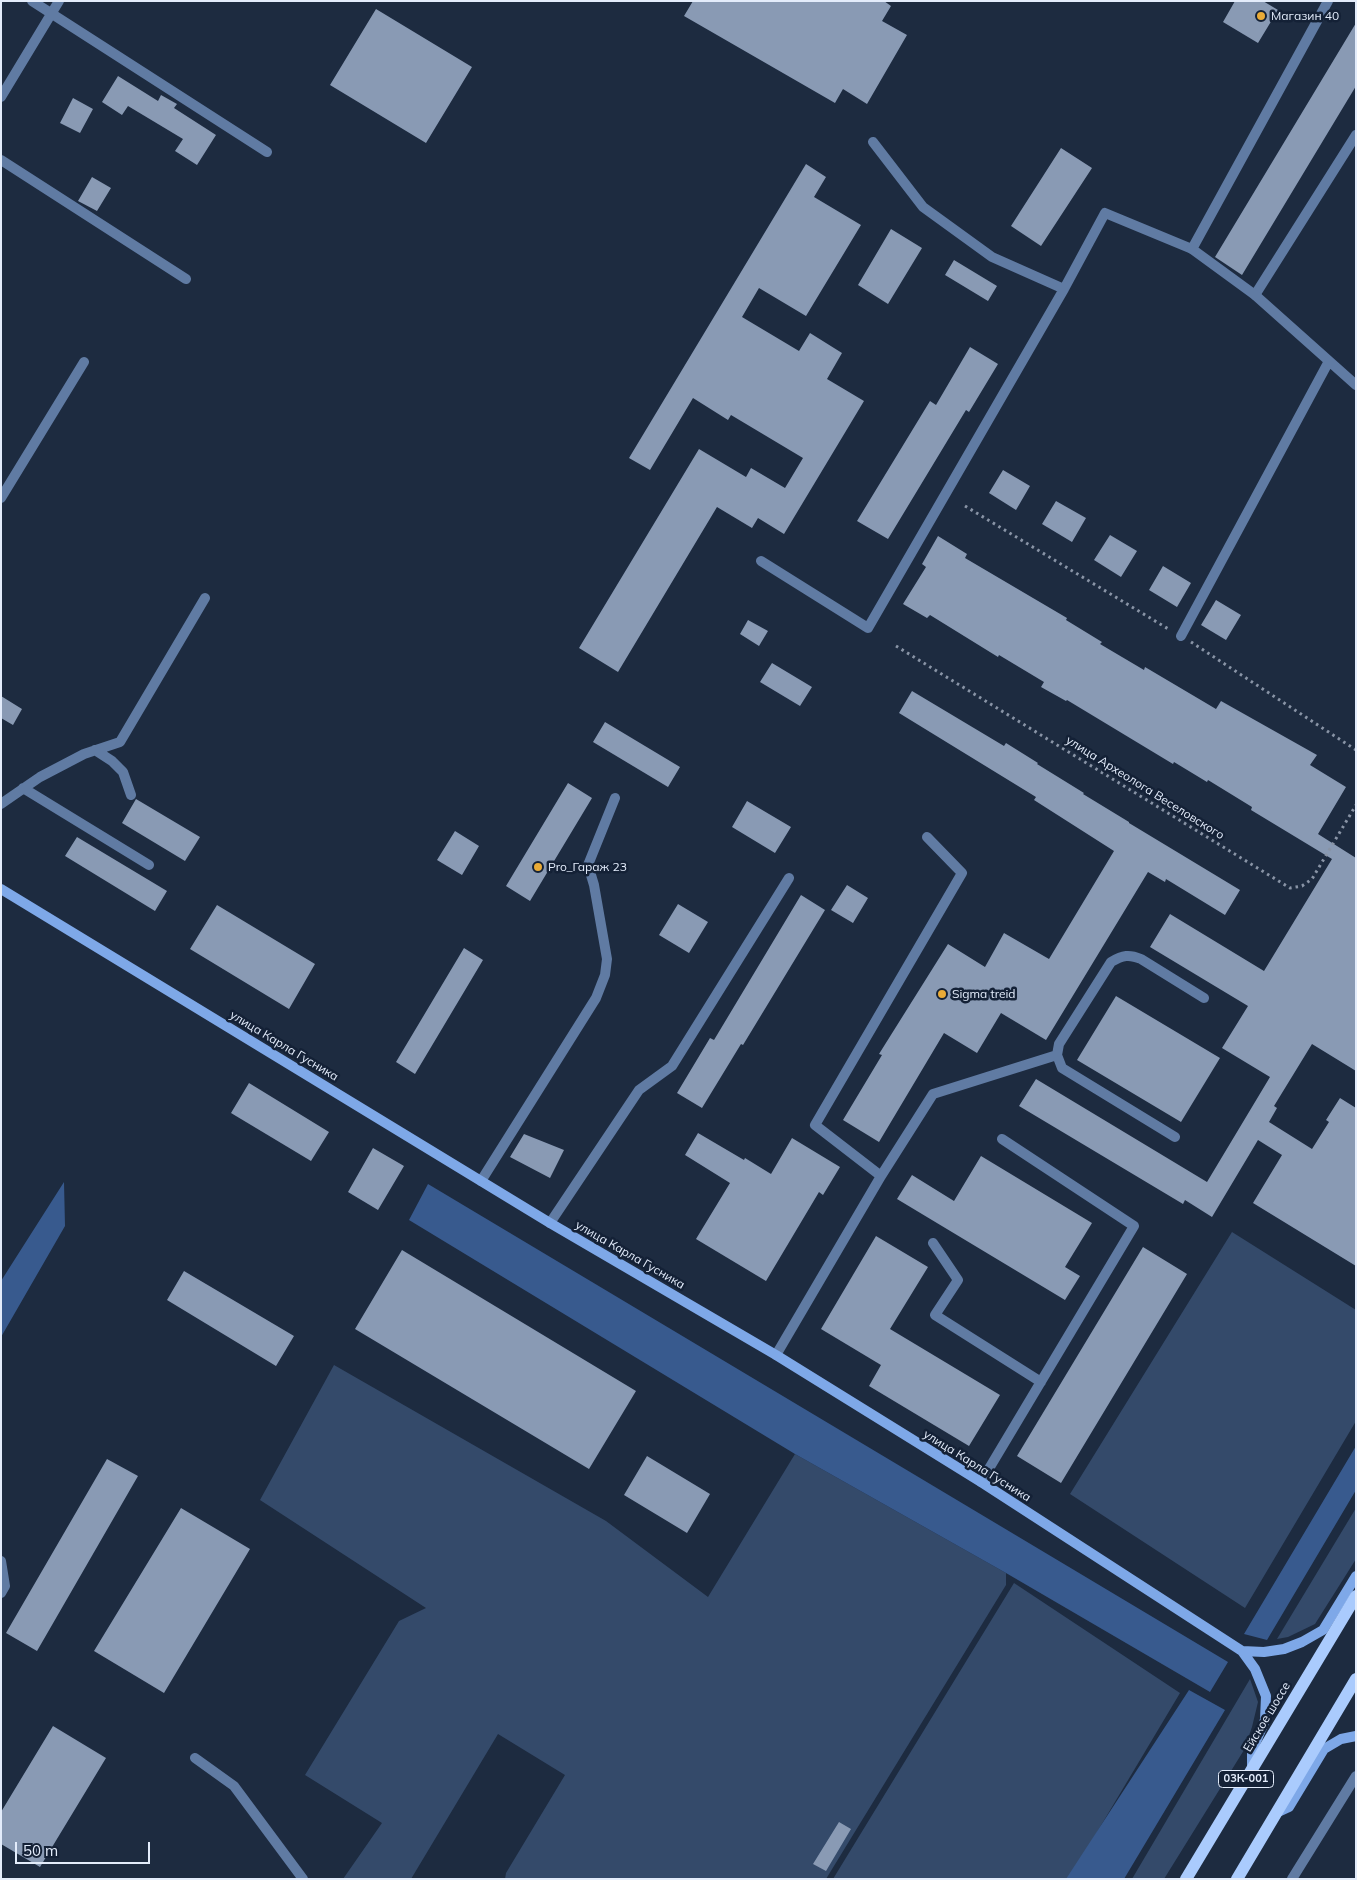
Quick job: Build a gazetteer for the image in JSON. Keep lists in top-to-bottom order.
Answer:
{
  "streets": {
    "main road": ["Ейское шоссе", "03К-001"],
    "street": ["улица Карла Гусника"],
    "path": ["улица Археолога Веселовского"]
  },
  "places": ["Магазин 40", "Pro_Гараж 23", "Sigma treid"],
  "scale_bar": "50 m"
}
